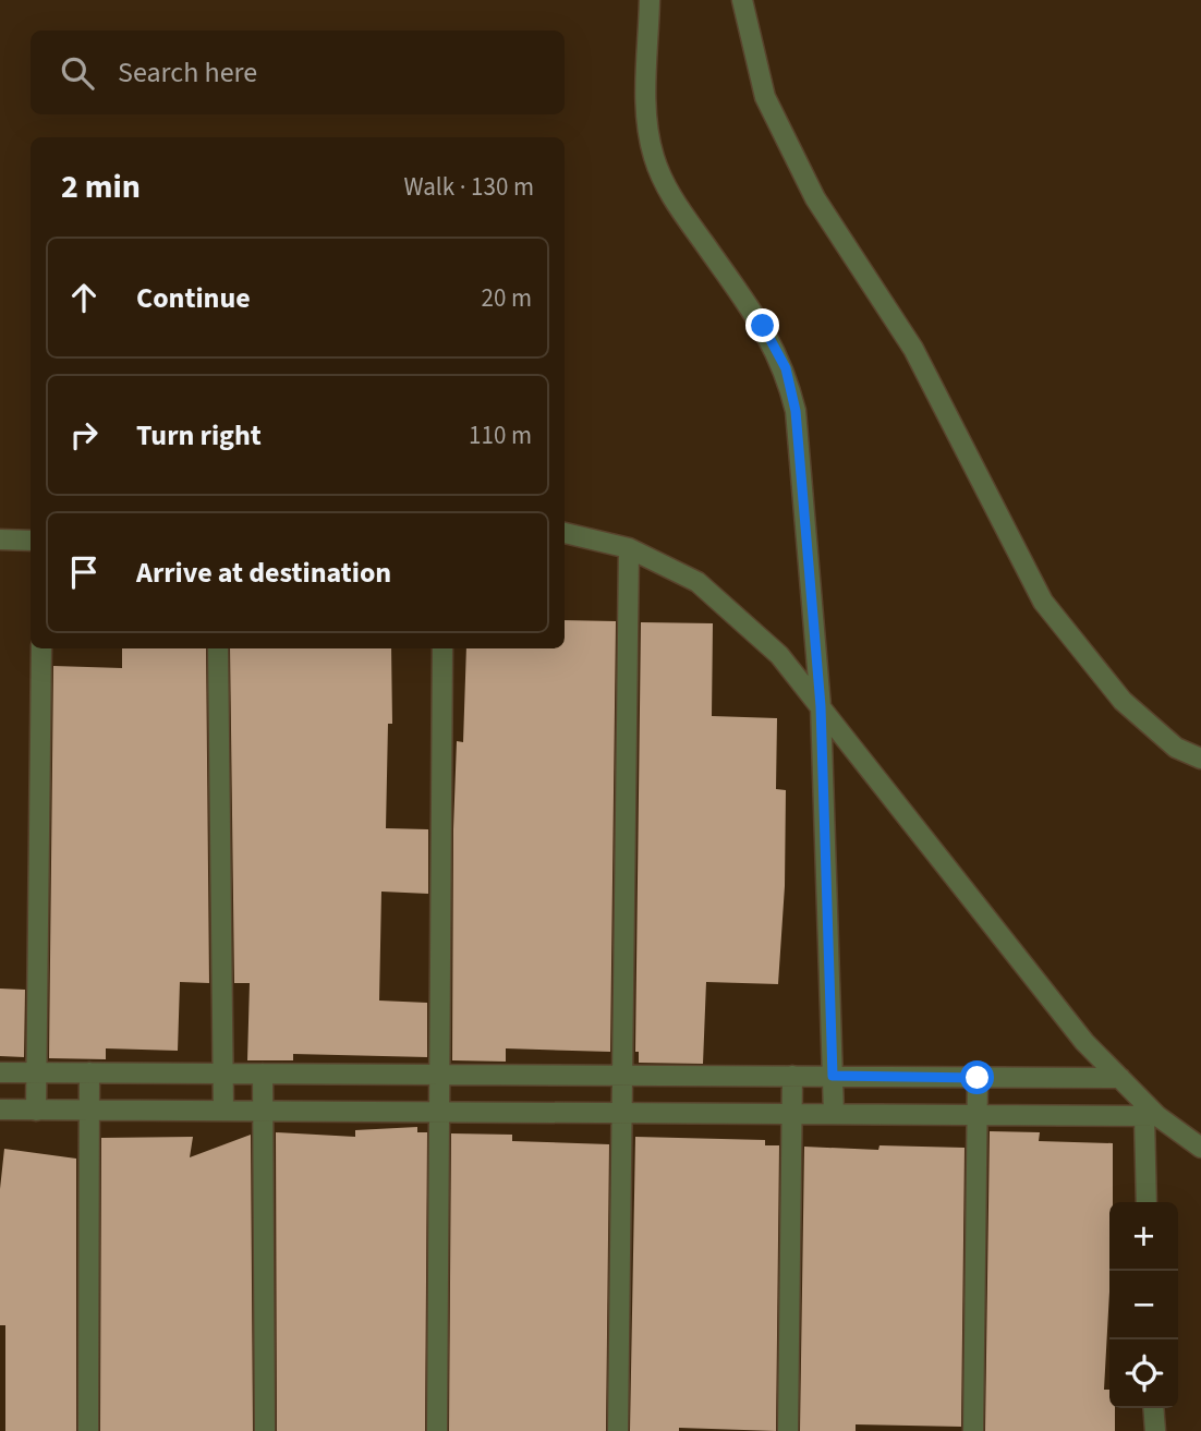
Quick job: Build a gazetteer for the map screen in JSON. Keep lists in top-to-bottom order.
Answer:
{
  "page": {
    "search": "Search here",
    "heading": ["2 min", "Walk · 130 m"],
    "list": [
      ["Continue", "20 m"],
      ["Turn right", "110 m"],
      "Arrive at destination"
    ],
    "map_buttons": ["+", "−"]
  }
}
